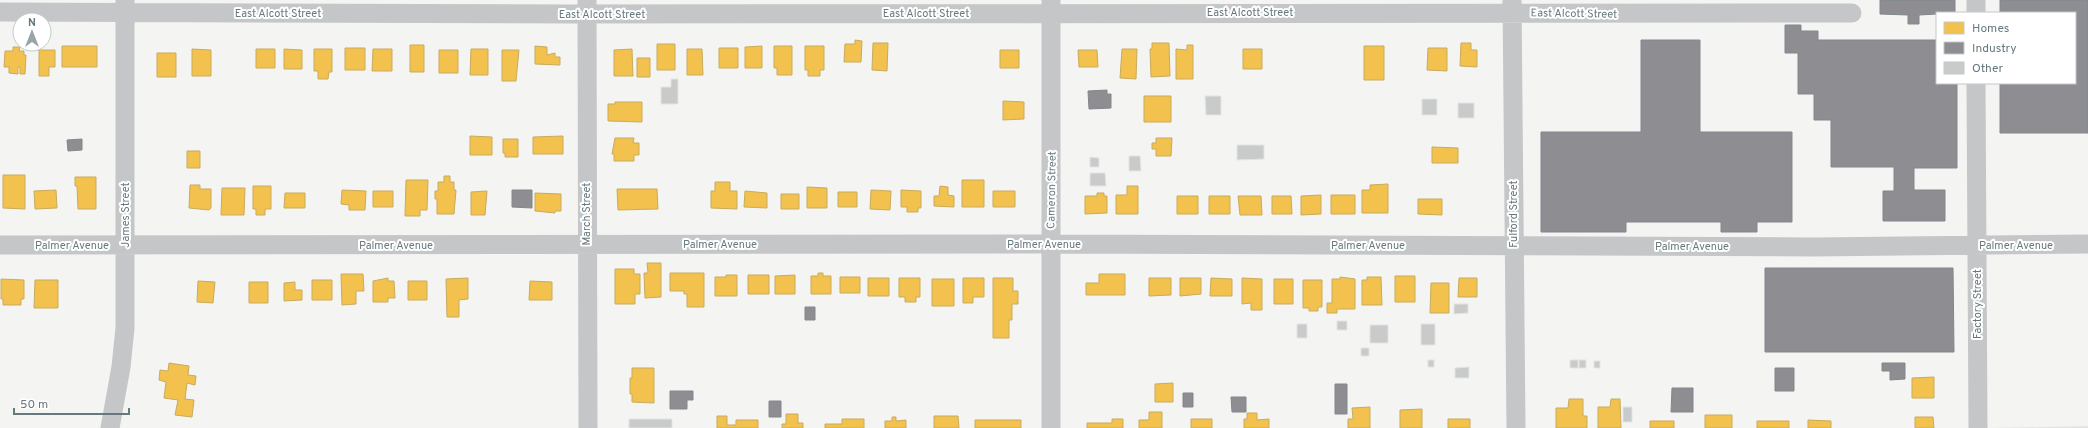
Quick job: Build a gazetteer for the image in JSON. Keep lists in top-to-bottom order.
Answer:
{
  "streets": {
    "street": [
      "East Alcott Street",
      "Cameron Street",
      "March Street",
      "Fulford Street",
      "James Street",
      "Palmer Avenue",
      "Factory Street"
    ]
  },
  "crossings": [
    ["East Alcott Street", "Cameron Street"],
    ["East Alcott Street", "March Street"],
    ["East Alcott Street", "Fulford Street"],
    ["East Alcott Street", "James Street"],
    ["Cameron Street", "Palmer Avenue"],
    ["March Street", "Palmer Avenue"],
    ["Fulford Street", "Palmer Avenue"],
    ["James Street", "Palmer Avenue"],
    ["Palmer Avenue", "Factory Street"]
  ],
  "legend": ["Homes", "Industry", "Other"],
  "scale_bar": "50 m",
  "north": "top"
}
